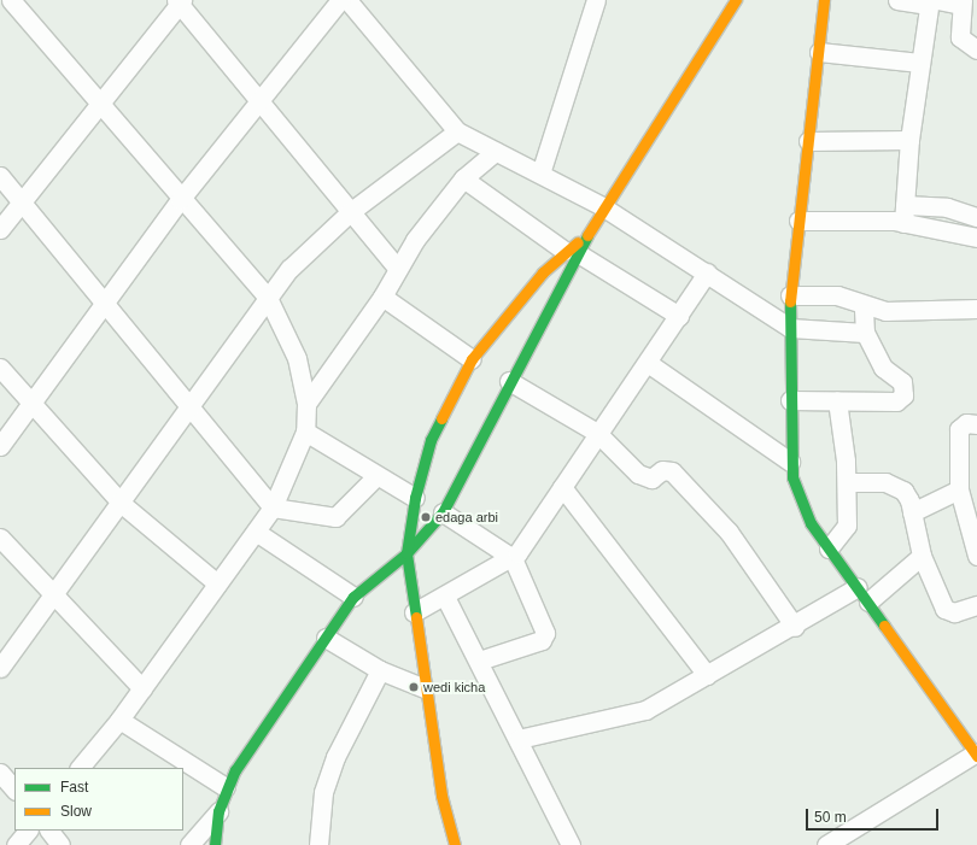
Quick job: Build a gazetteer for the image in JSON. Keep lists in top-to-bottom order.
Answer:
{
  "places": ["edaga arbi", "wedi kicha"],
  "legend": ["Fast", "Slow"],
  "scale_bar": "50 m"
}
